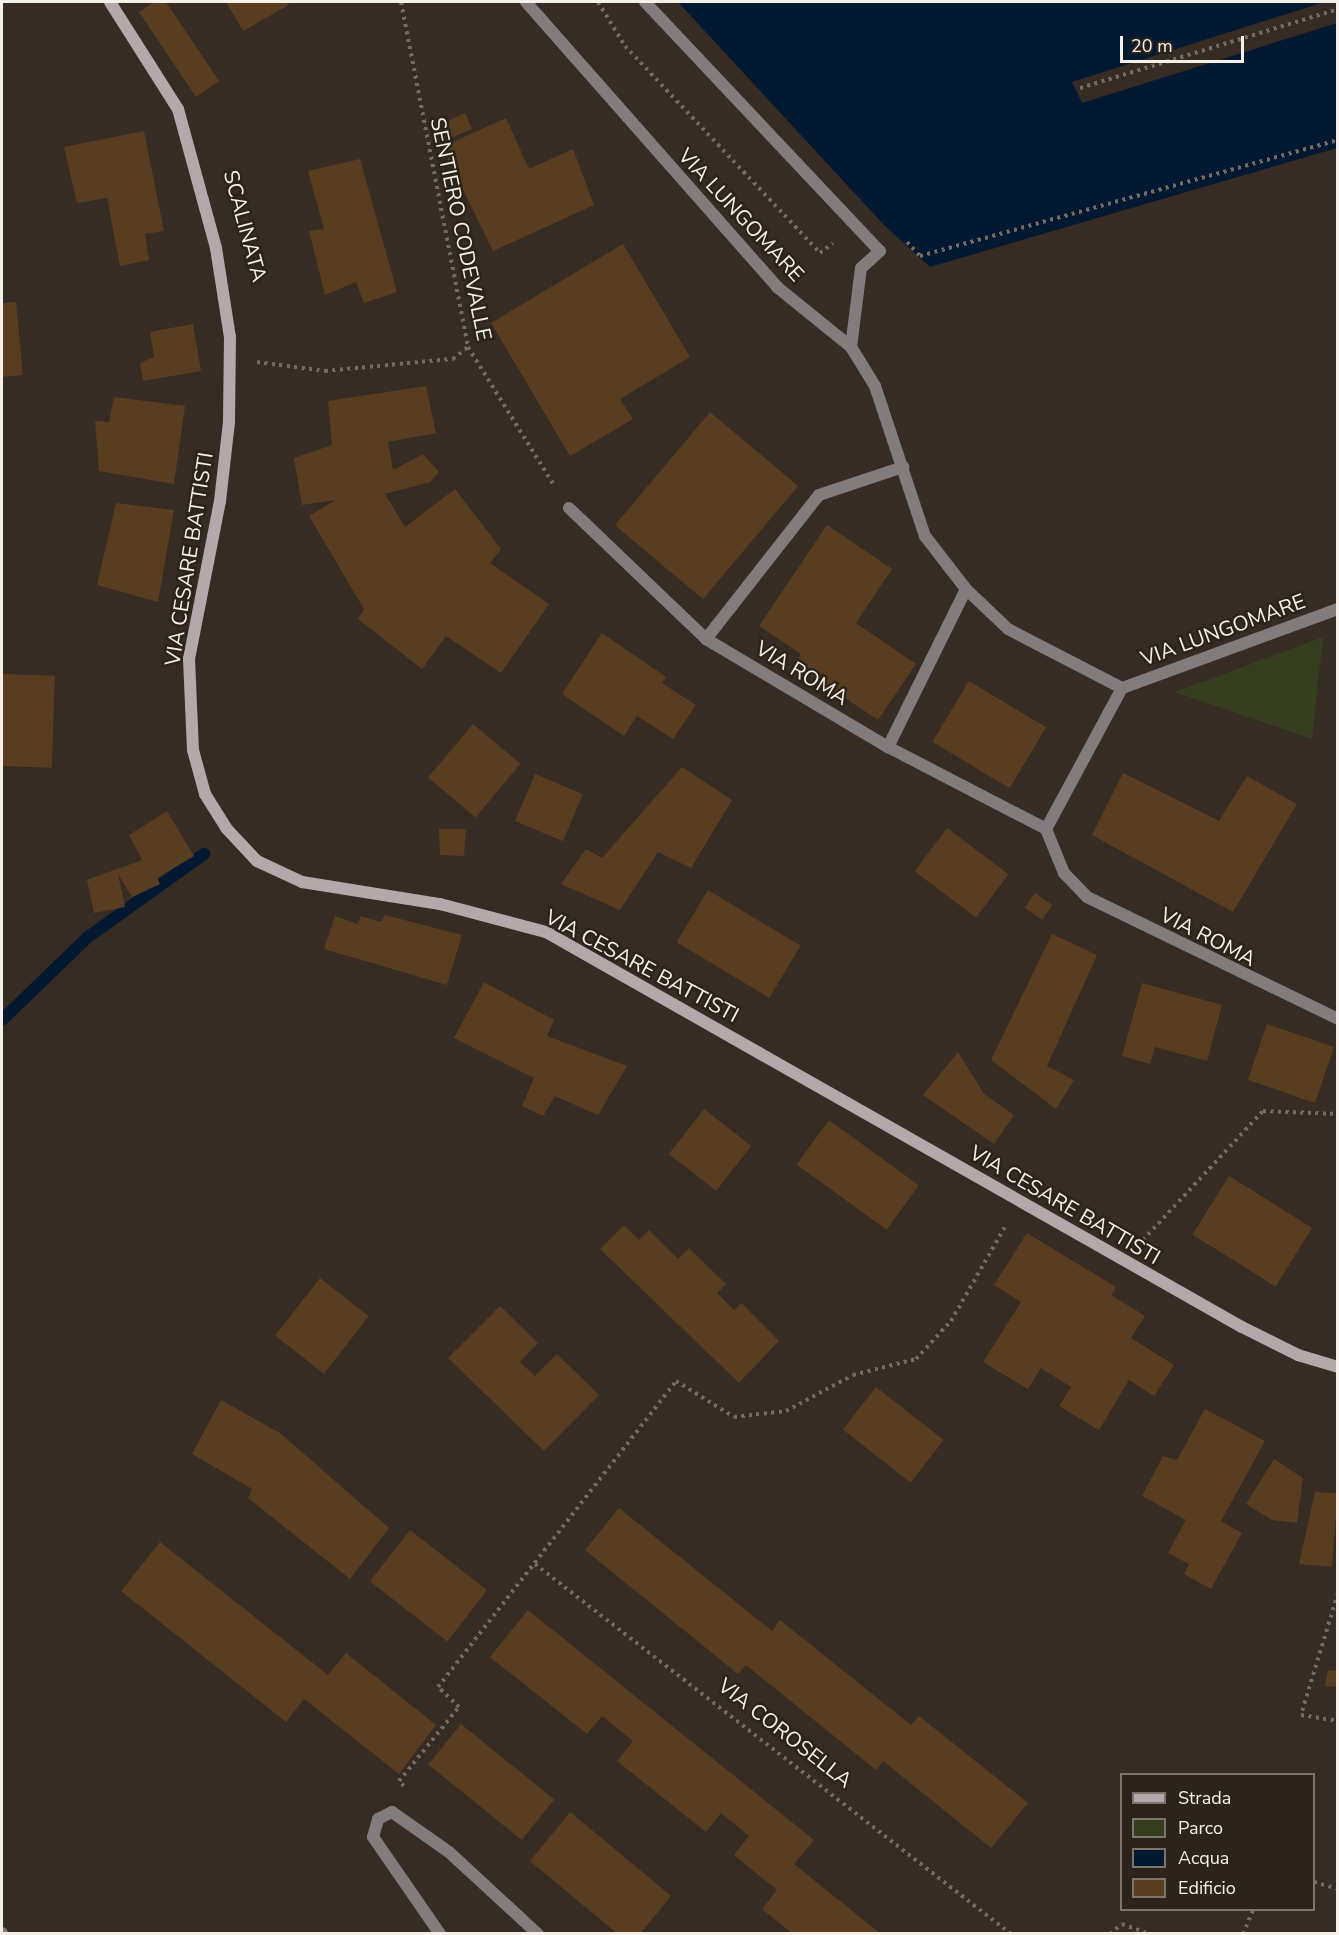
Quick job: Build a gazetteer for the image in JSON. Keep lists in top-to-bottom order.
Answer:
{
  "streets": {
    "main road": ["VIA CESARE BATTISTI"],
    "street": ["VIA LUNGOMARE", "VIA ROMA"],
    "path": ["SENTIERO CODEVALLE", "VIA COROSELLA"]
  },
  "crossings": [
    ["VIA LUNGOMARE", "VIA ROMA"],
    ["SENTIERO CODEVALLE", "VIA ROMA"]
  ],
  "legend": [
    "Strada",
    "Parco",
    "Acqua",
    "Edificio"
  ],
  "scale_bar": "20 m"
}
